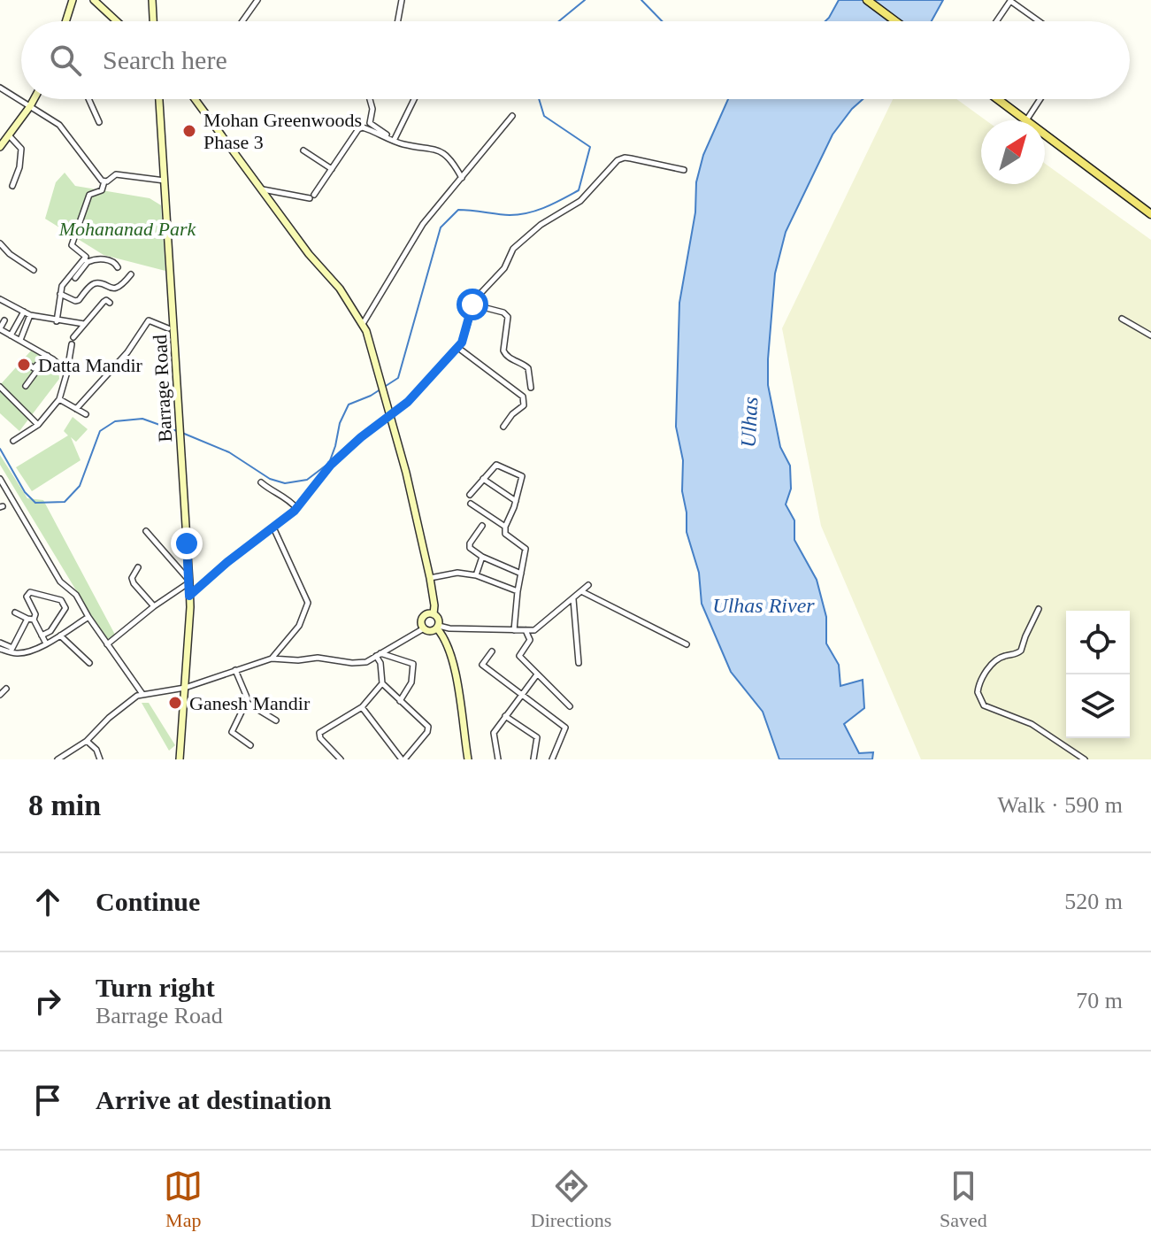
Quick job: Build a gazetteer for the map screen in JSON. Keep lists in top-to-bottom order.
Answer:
{
  "streets": {
    "street": ["Barrage Road"]
  },
  "water": ["Ulhas", "Ulhas River"],
  "parks": ["Mohananad Park"],
  "places": ["Mohan Greenwoods Phase 3", "Datta Mandir", "Ganesh Mandir"],
  "north": "top right",
  "page": {
    "search": "Search here",
    "heading": ["8 min", "Walk · 590 m"],
    "list": [
      ["Continue", "520 m"],
      ["Turn right", "Barrage Road", "70 m"],
      "Arrive at destination"
    ],
    "nav": ["Map", "Directions", "Saved"]
  }
}
